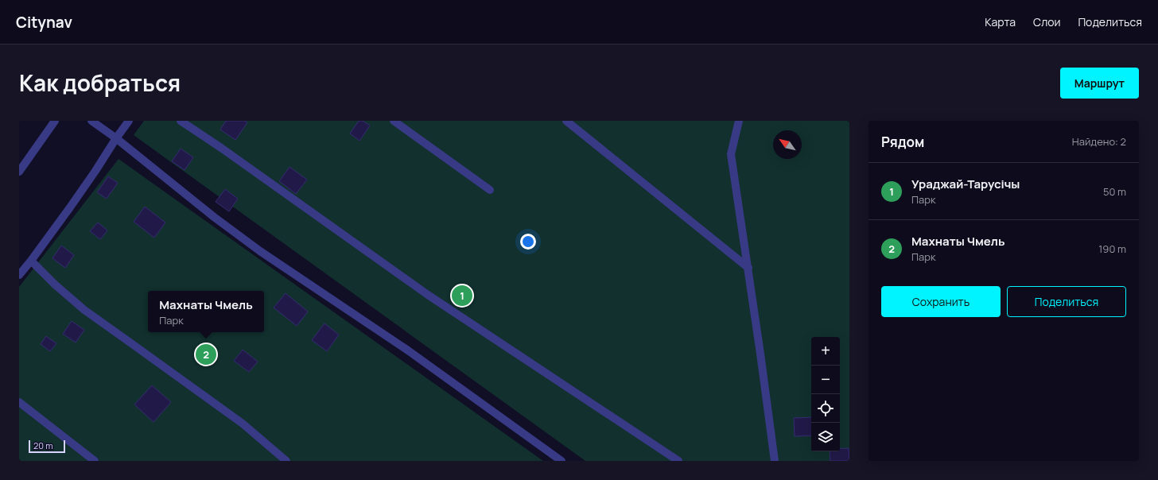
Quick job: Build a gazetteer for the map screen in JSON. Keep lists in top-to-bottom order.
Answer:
{
  "scale_bar": "20 m",
  "north": "top left",
  "page": {
    "header": "Citynav",
    "nav": ["Карта", "Слои", "Поделиться"],
    "title": "Как добраться",
    "buttons": [
      "Маршрут",
      ["Сохранить", "Поделиться"]
    ],
    "heading": ["Рядом", "Найдено: 2"],
    "list": [
      {
        "mark": "1",
        "name": "Ураджай-Тарусічы",
        "note": "Парк",
        "value": "50 m"
      },
      {
        "mark": "2",
        "name": "Махнаты Чмель",
        "note": "Парк",
        "value": "190 m"
      }
    ],
    "pins": ["1", "2"],
    "popup": ["Махнаты Чмель", "Парк"],
    "map_buttons": ["+", "−"],
    "scale": "20 m"
  }
}
